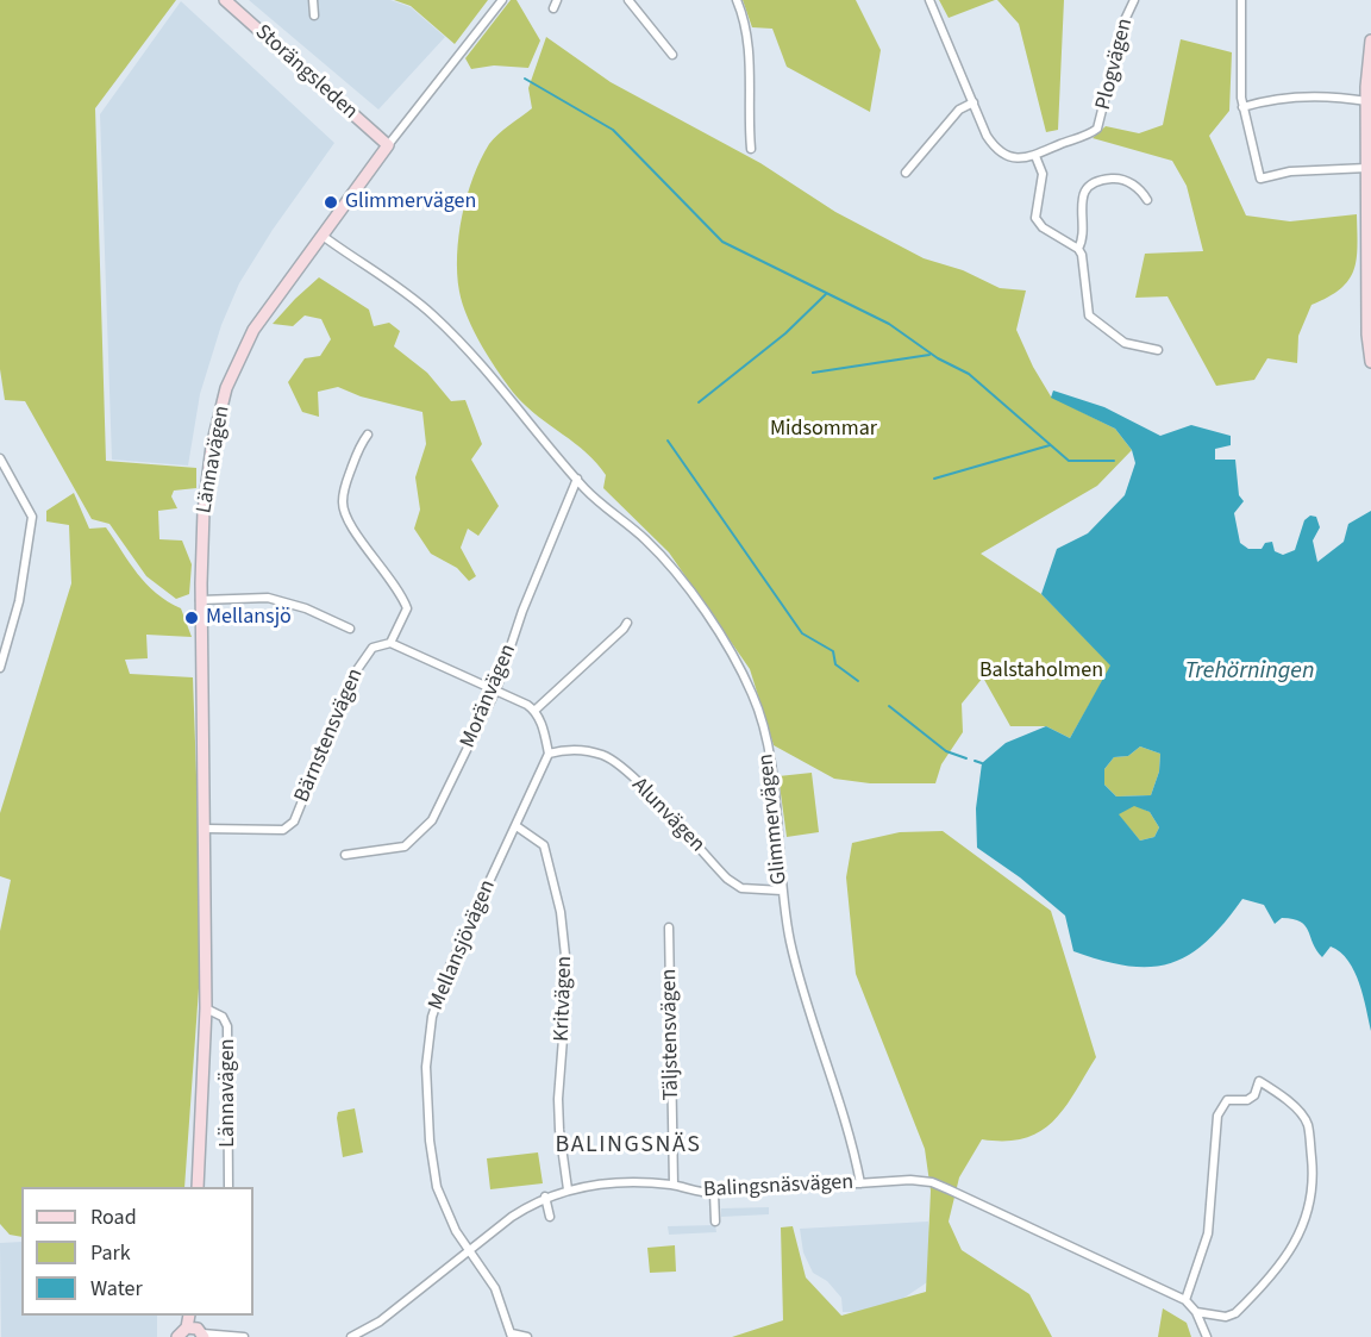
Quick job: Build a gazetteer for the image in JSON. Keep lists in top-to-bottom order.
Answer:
{
  "streets": {
    "main road": ["Storängsleden", "Lännavägen"],
    "street": [
      "Plogvägen",
      "Moränvägen",
      "Bärnstensvägen",
      "Alunvägen",
      "Glimmervägen",
      "Mellansjövägen",
      "Kritvägen",
      "Täljstensvägen",
      "Balingsnäsvägen"
    ]
  },
  "crossings": [
    ["Storängsleden", "Lännavägen"],
    ["Lännavägen", "Bärnstensvägen"],
    ["Lännavägen", "Glimmervägen"],
    ["Moränvägen", "Glimmervägen"],
    ["Alunvägen", "Glimmervägen"],
    ["Alunvägen", "Mellansjövägen"],
    ["Glimmervägen", "Balingsnäsvägen"],
    ["Mellansjövägen", "Kritvägen"],
    ["Mellansjövägen", "Balingsnäsvägen"],
    ["Kritvägen", "Balingsnäsvägen"],
    ["Täljstensvägen", "Balingsnäsvägen"]
  ],
  "districts": ["BALINGSNÄS"],
  "water": ["Trehörningen"],
  "parks": ["Midsommar", "Balstaholmen"],
  "places": ["Glimmervägen", "Mellansjö"],
  "legend": ["Road", "Park", "Water"]
}
